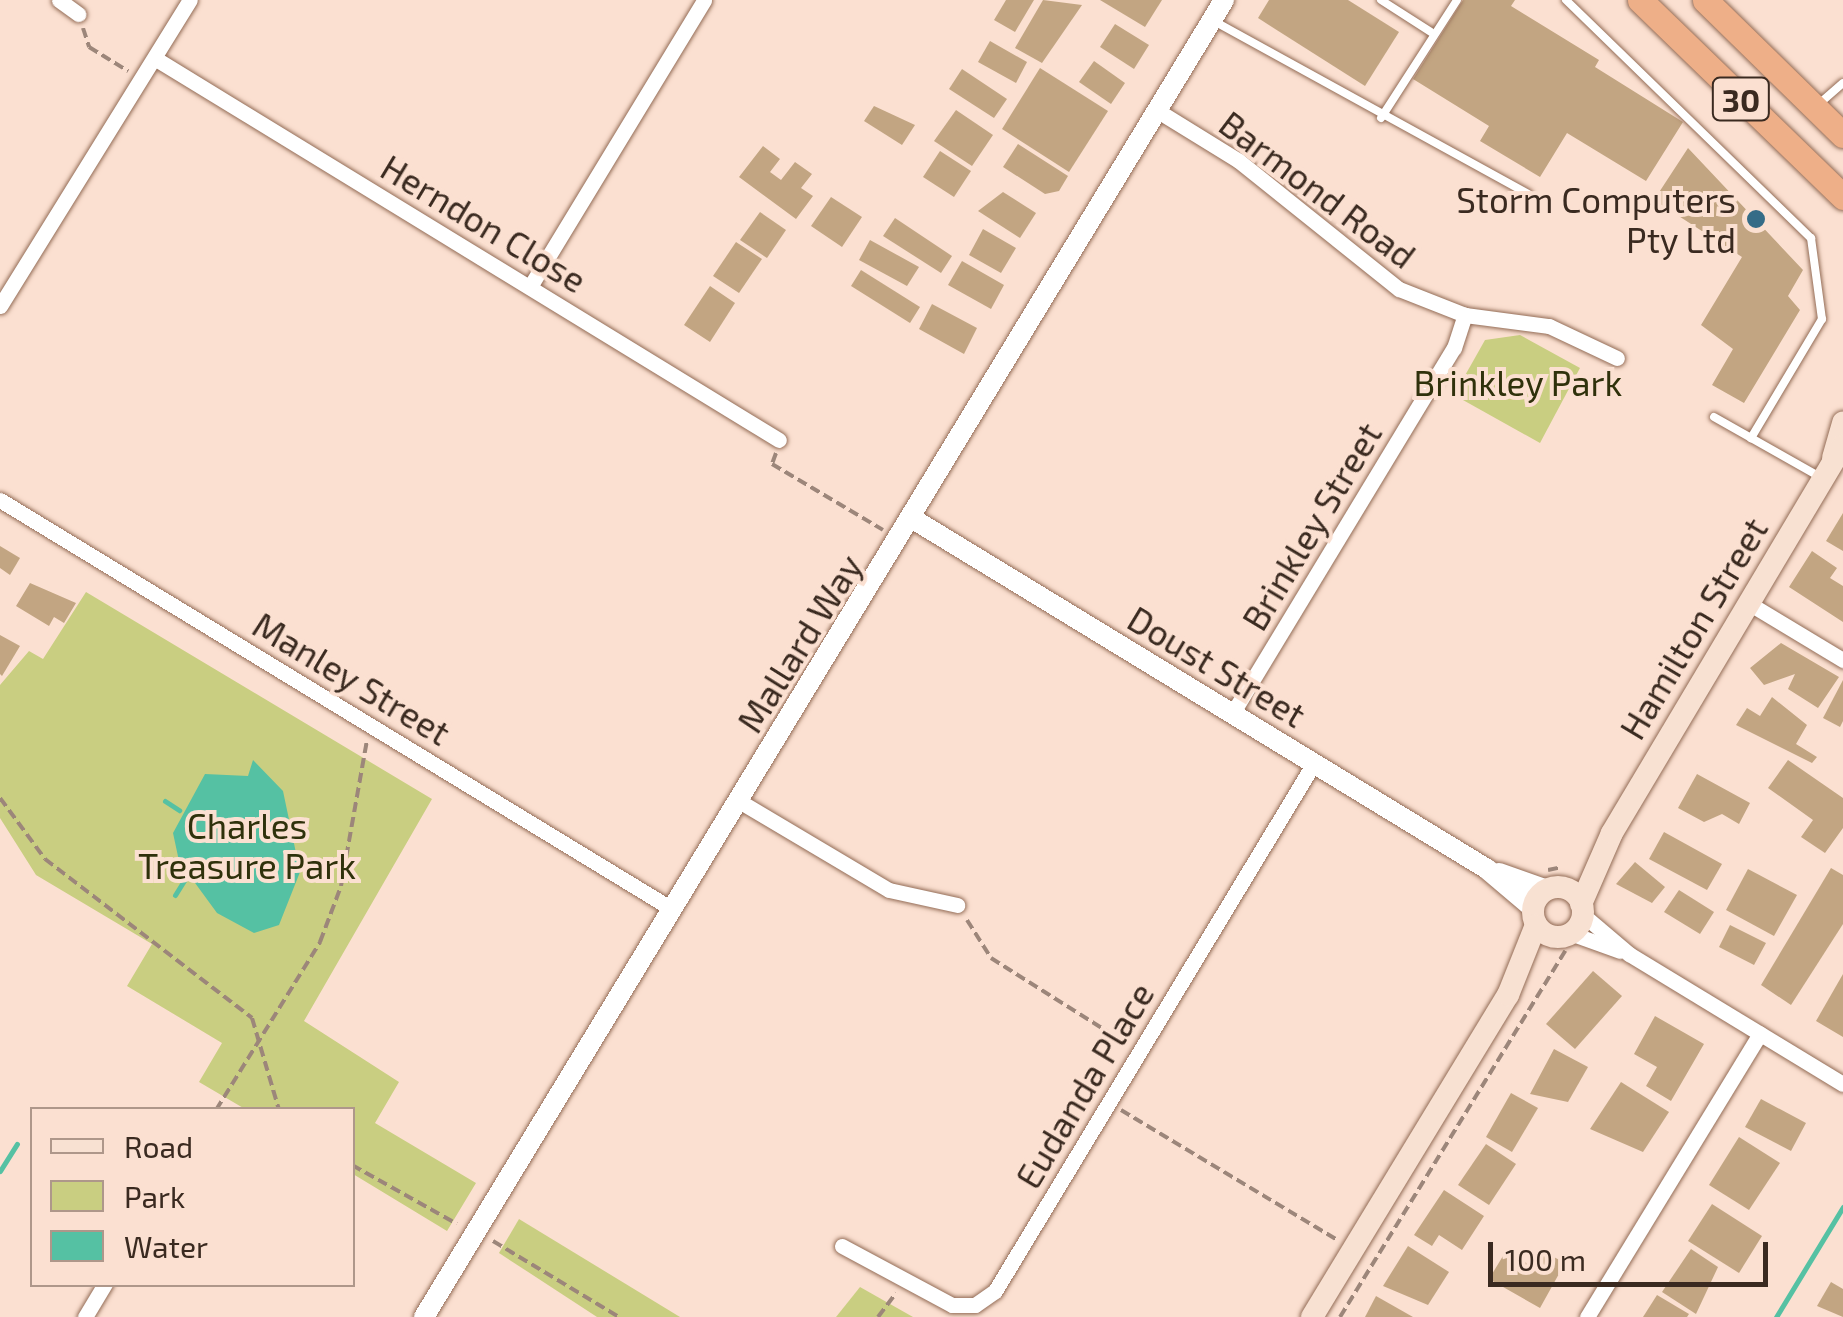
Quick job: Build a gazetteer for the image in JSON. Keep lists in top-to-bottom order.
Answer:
{
  "streets": {
    "highway": ["30"],
    "main road": ["Hamilton Street"],
    "street": [
      "Barmond Road",
      "Herndon Close",
      "Brinkley Street",
      "Mallard Way",
      "Doust Street",
      "Manley Street",
      "Eudanda Place"
    ]
  },
  "crossings": [
    ["Barmond Road", "Brinkley Street"],
    ["Barmond Road", "Mallard Way"],
    ["Brinkley Street", "Doust Street"],
    ["Hamilton Street", "Doust Street"],
    ["Mallard Way", "Doust Street"],
    ["Mallard Way", "Manley Street"],
    ["Doust Street", "Eudanda Place"]
  ],
  "parks": ["Brinkley Park", "Charles Treasure Park"],
  "places": ["Storm Computers Pty Ltd"],
  "legend": ["Road", "Park", "Water"],
  "scale_bar": "100 m"
}
